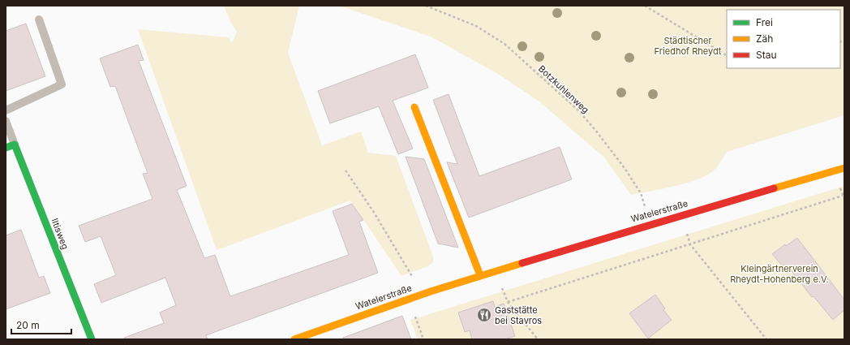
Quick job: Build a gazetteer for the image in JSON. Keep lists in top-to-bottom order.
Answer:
{
  "streets": {
    "street": ["Watelerstraße", "Iltisweg"],
    "path": ["Botzkuhlenweg"]
  },
  "crossings": [
    ["Botzkuhlenweg", "Watelerstraße"]
  ],
  "parks": ["Städtischer Friedhof Rheydt", "Kleingärtnerverein Rheydt-Hohenberg e.V."],
  "places": {
    "restaurant": ["Gaststätte bei Stavros"]
  },
  "legend": ["Frei", "Zäh", "Stau"],
  "scale_bar": "20 m"
}
